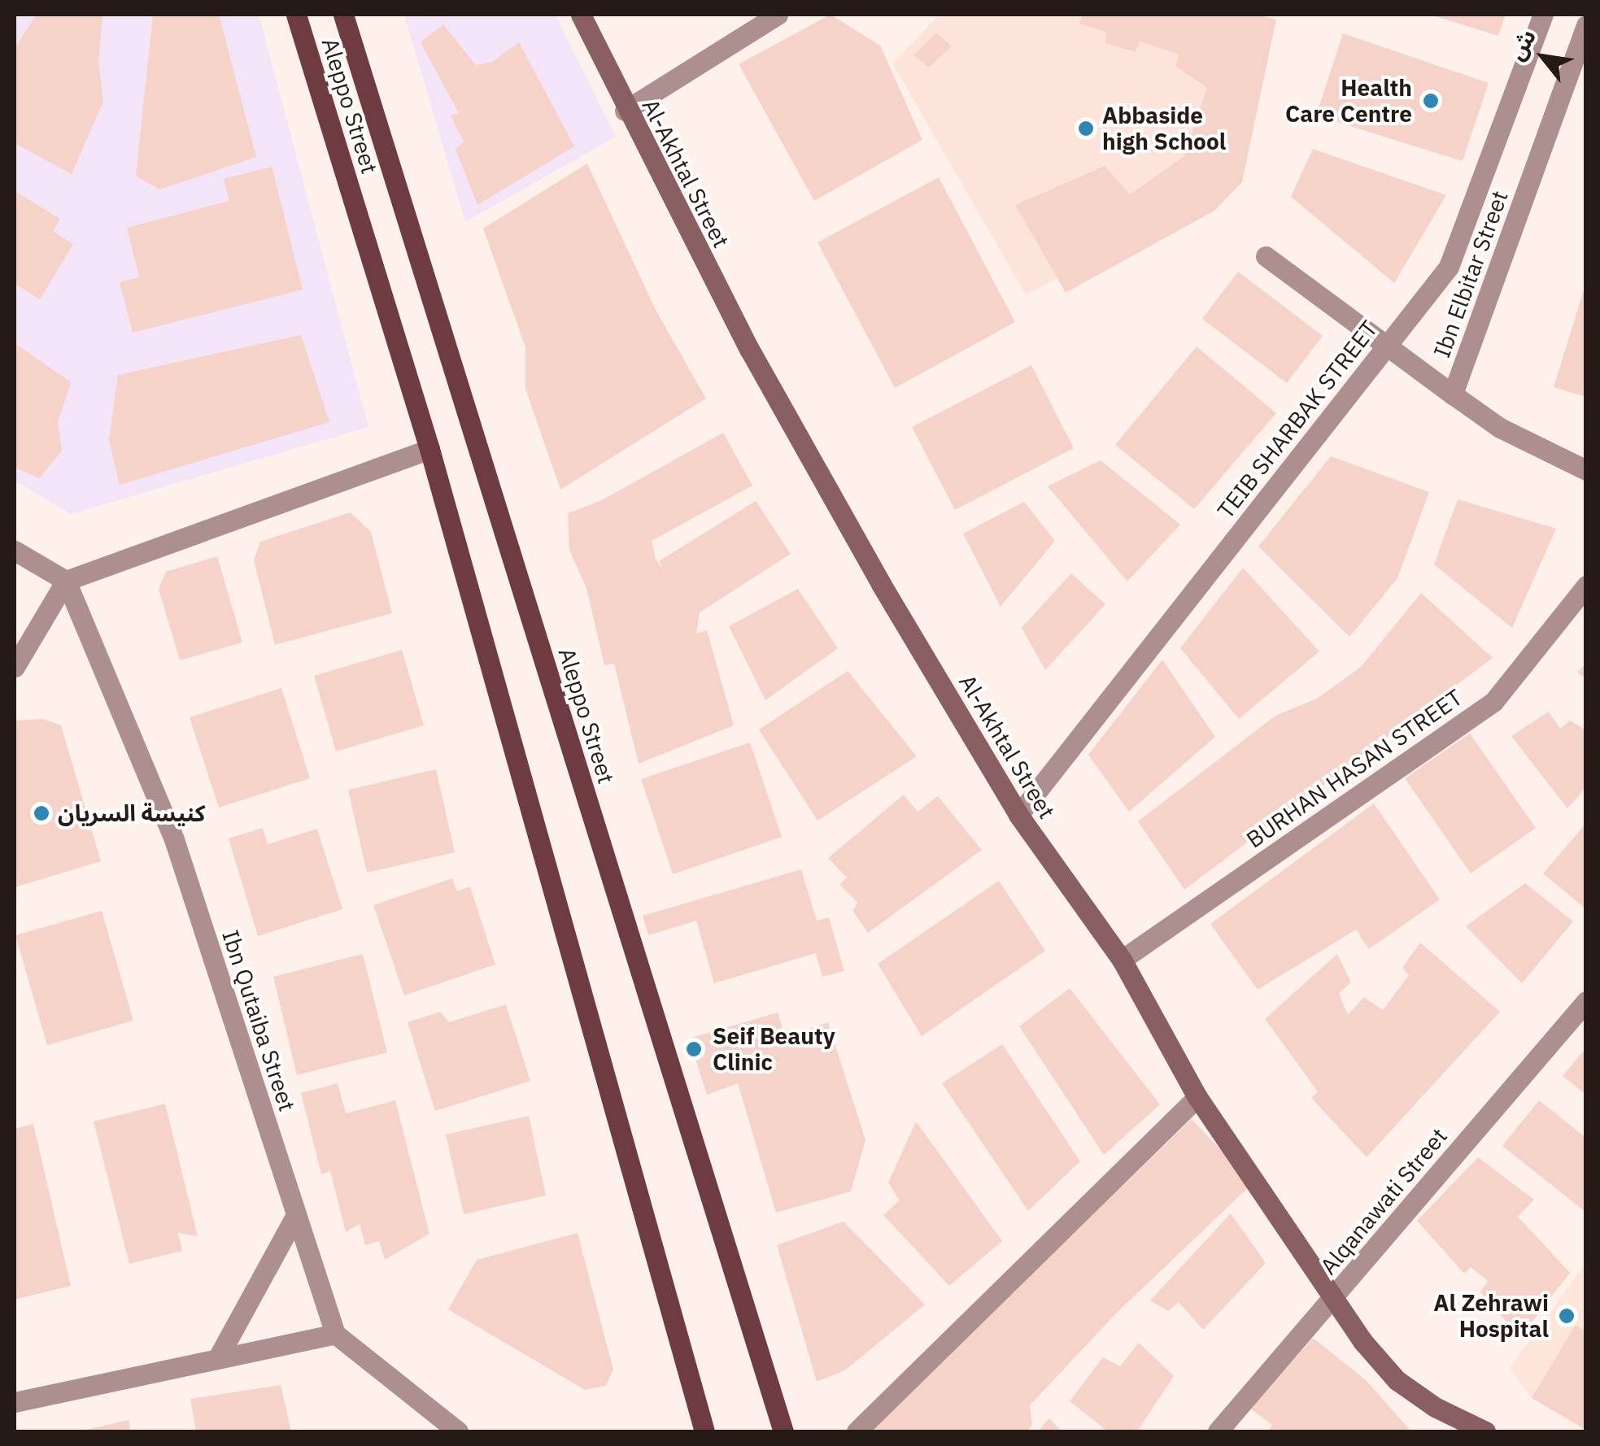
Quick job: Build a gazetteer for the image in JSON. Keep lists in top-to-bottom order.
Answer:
{
  "streets": {
    "main road": ["Aleppo Street", "Al-Akhtal Street"],
    "street": [
      "Ibn Elbitar Street",
      "TEIB SHARBAK STREET",
      "BURHAN HASAN STREET",
      "Ibn Qutaiba Street",
      "Alqanawati Street"
    ]
  },
  "crossings": [
    ["Al-Akhtal Street", "TEIB SHARBAK STREET"],
    ["Al-Akhtal Street", "BURHAN HASAN STREET"],
    ["Al-Akhtal Street", "Alqanawati Street"]
  ],
  "places": [
    "Health Care Centre",
    "Abbaside high School",
    "كنيسة السريان",
    "Seif Beauty Clinic",
    "Al Zehrawi Hospital"
  ],
  "north": "top left"
}
